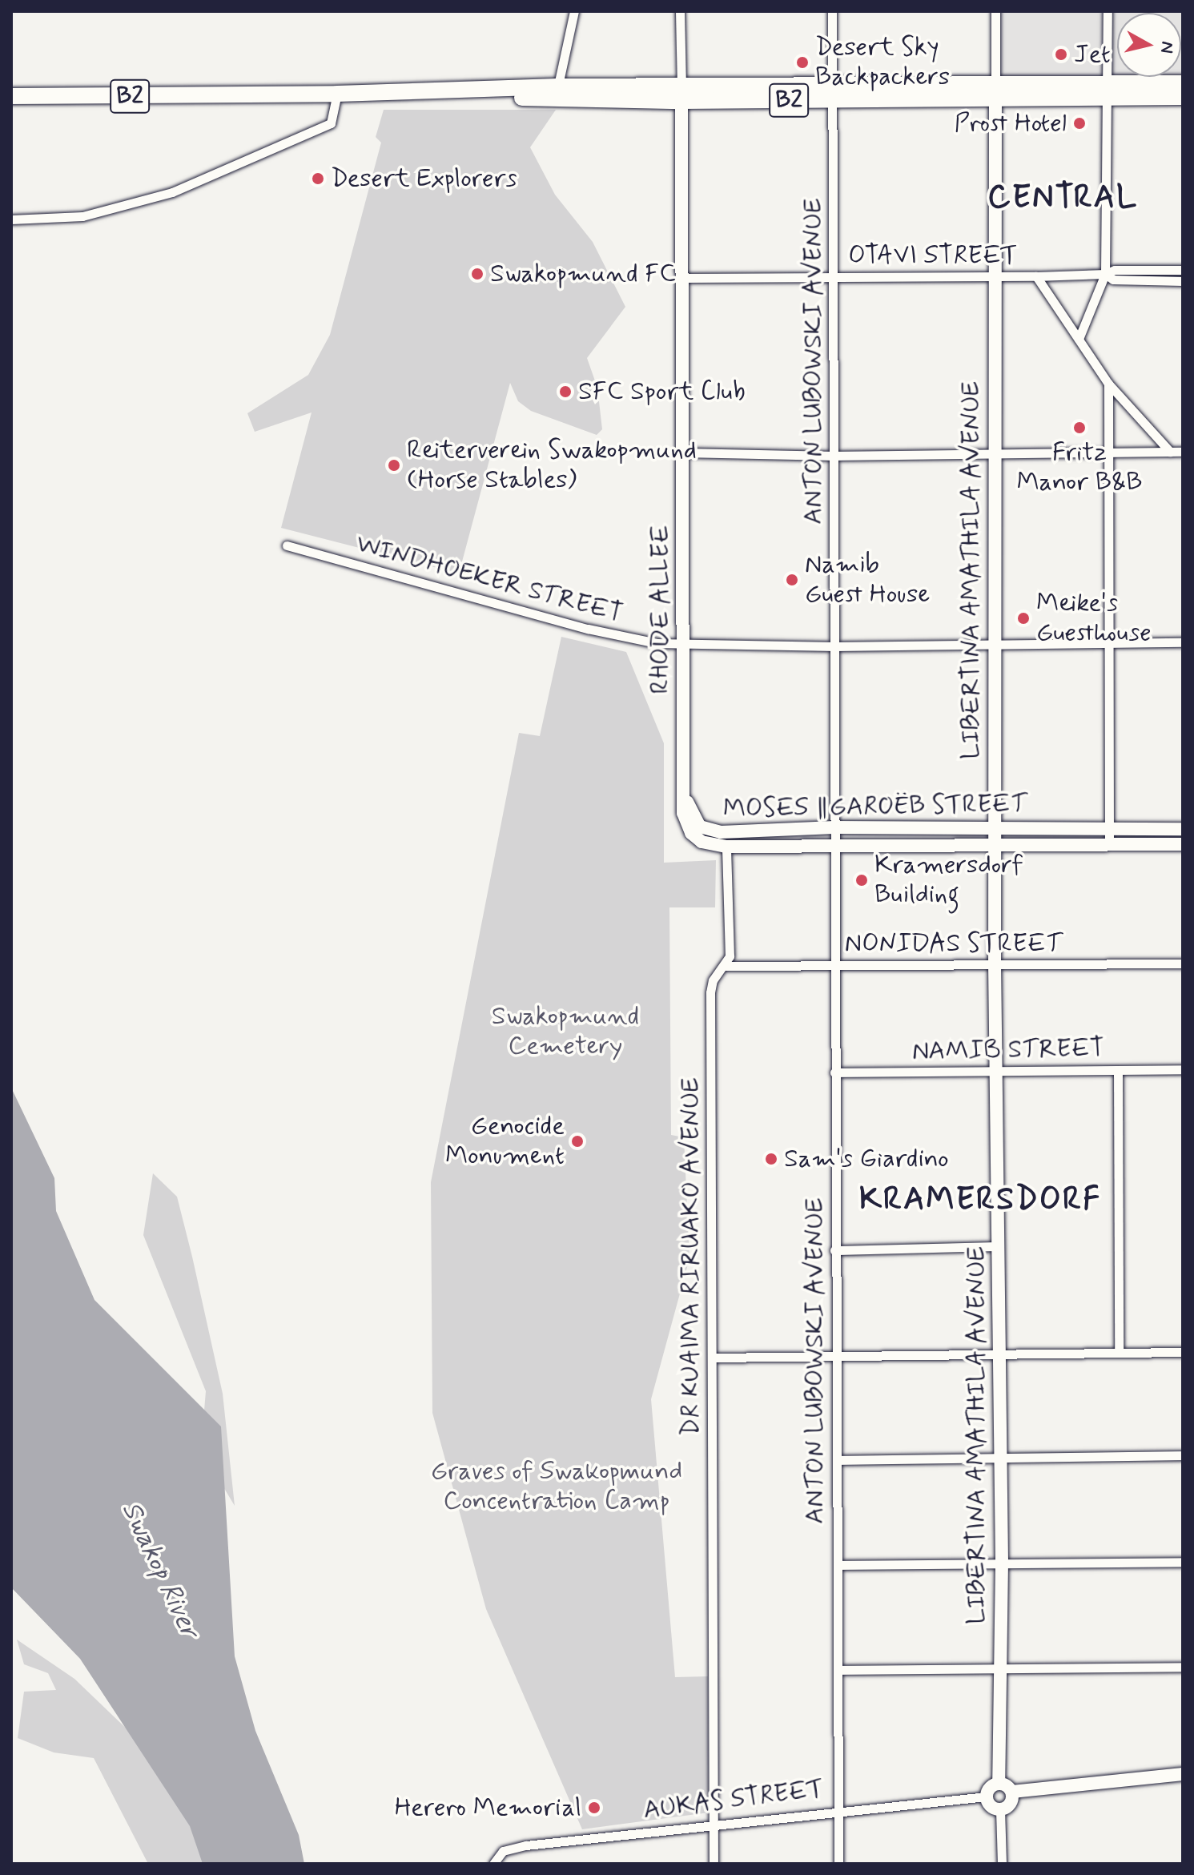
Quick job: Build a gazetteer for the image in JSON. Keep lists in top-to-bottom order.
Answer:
{
  "streets": {
    "highway": ["B2"],
    "street": [
      "OTAVI STREET",
      "ANTON LUBOWSKI AVENUE",
      "LIBERTINA AMATHILA AVENUE",
      "WINDHOEKER STREET",
      "RHODE ALLEE",
      "MOSES ǁGAROËB STREET",
      "NONIDAS STREET",
      "NAMIB STREET",
      "DR KUAIMA RIRUAKO AVENUE",
      "AUKAS STREET"
    ]
  },
  "crossings": [
    ["B2", "ANTON LUBOWSKI AVENUE"],
    ["B2", "LIBERTINA AMATHILA AVENUE"],
    ["B2", "RHODE ALLEE"],
    ["OTAVI STREET", "ANTON LUBOWSKI AVENUE"],
    ["OTAVI STREET", "LIBERTINA AMATHILA AVENUE"],
    ["OTAVI STREET", "RHODE ALLEE"],
    ["ANTON LUBOWSKI AVENUE", "WINDHOEKER STREET"],
    ["ANTON LUBOWSKI AVENUE", "MOSES ǁGAROËB STREET"],
    ["ANTON LUBOWSKI AVENUE", "NONIDAS STREET"],
    ["ANTON LUBOWSKI AVENUE", "NAMIB STREET"],
    ["ANTON LUBOWSKI AVENUE", "AUKAS STREET"],
    ["LIBERTINA AMATHILA AVENUE", "WINDHOEKER STREET"],
    ["LIBERTINA AMATHILA AVENUE", "MOSES ǁGAROËB STREET"],
    ["LIBERTINA AMATHILA AVENUE", "NONIDAS STREET"],
    ["LIBERTINA AMATHILA AVENUE", "NAMIB STREET"],
    ["LIBERTINA AMATHILA AVENUE", "AUKAS STREET"],
    ["WINDHOEKER STREET", "RHODE ALLEE"],
    ["RHODE ALLEE", "MOSES ǁGAROËB STREET"],
    ["MOSES ǁGAROËB STREET", "DR KUAIMA RIRUAKO AVENUE"],
    ["NONIDAS STREET", "DR KUAIMA RIRUAKO AVENUE"],
    ["DR KUAIMA RIRUAKO AVENUE", "AUKAS STREET"]
  ],
  "districts": ["CENTRAL", "KRAMERSDORF"],
  "water": ["Swakop River"],
  "parks": ["Swakopmund Cemetery", "Graves of Swakopmund Concentration Camp"],
  "places": [
    "Jet",
    "Desert Sky Backpackers",
    "Prost Hotel",
    "Desert Explorers",
    "Swakopmund FC",
    "SFC Sport Club",
    "Fritz Manor B&B",
    "Reiterverein Swakopmund (Horse Stables)",
    "Namib Guest House",
    "Meike's Guesthouse",
    "Kramersdorf Building",
    "Genocide Monument",
    "Sam's Giardino",
    "Herero Memorial"
  ],
  "north": "right"
}
